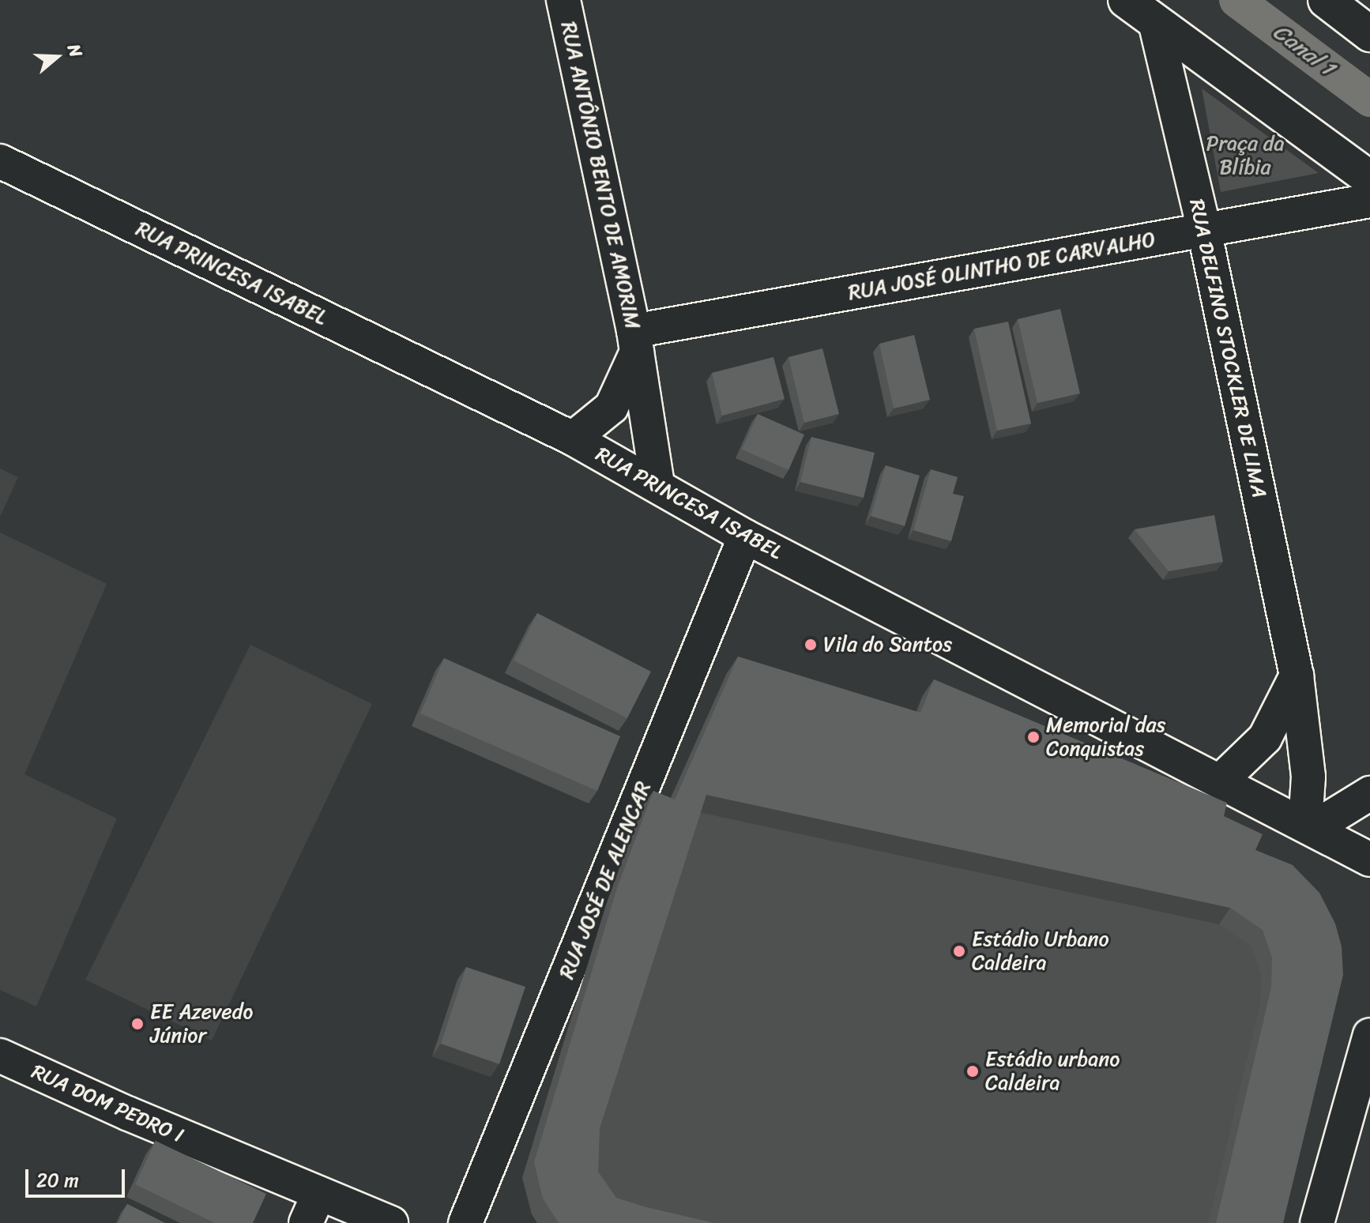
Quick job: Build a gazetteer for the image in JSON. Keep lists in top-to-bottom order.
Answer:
{
  "streets": {
    "street": [
      "RUA ANTÔNIO BENTO DE AMORIM",
      "RUA JOSÉ OLINTHO DE CARVALHO",
      "RUA PRINCESA ISABEL",
      "RUA DELFINO STOCKLER DE LIMA",
      "RUA JOSÉ DE ALENCAR",
      "RUA DOM PEDRO I"
    ]
  },
  "crossings": [
    ["RUA ANTÔNIO BENTO DE AMORIM", "RUA JOSÉ OLINTHO DE CARVALHO"],
    ["RUA ANTÔNIO BENTO DE AMORIM", "RUA PRINCESA ISABEL"],
    ["RUA JOSÉ OLINTHO DE CARVALHO", "RUA DELFINO STOCKLER DE LIMA"],
    ["RUA PRINCESA ISABEL", "RUA DELFINO STOCKLER DE LIMA"],
    ["RUA PRINCESA ISABEL", "RUA JOSÉ DE ALENCAR"]
  ],
  "water": ["Canal 1"],
  "parks": ["Praça da Blíbia"],
  "places": [
    "Vila do Santos",
    "Memorial das Conquistas",
    "Estádio Urbano Caldeira",
    "EE Azevedo Júnior",
    "Estádio urbano Caldeira"
  ],
  "scale_bar": "20 m",
  "north": "right"
}
